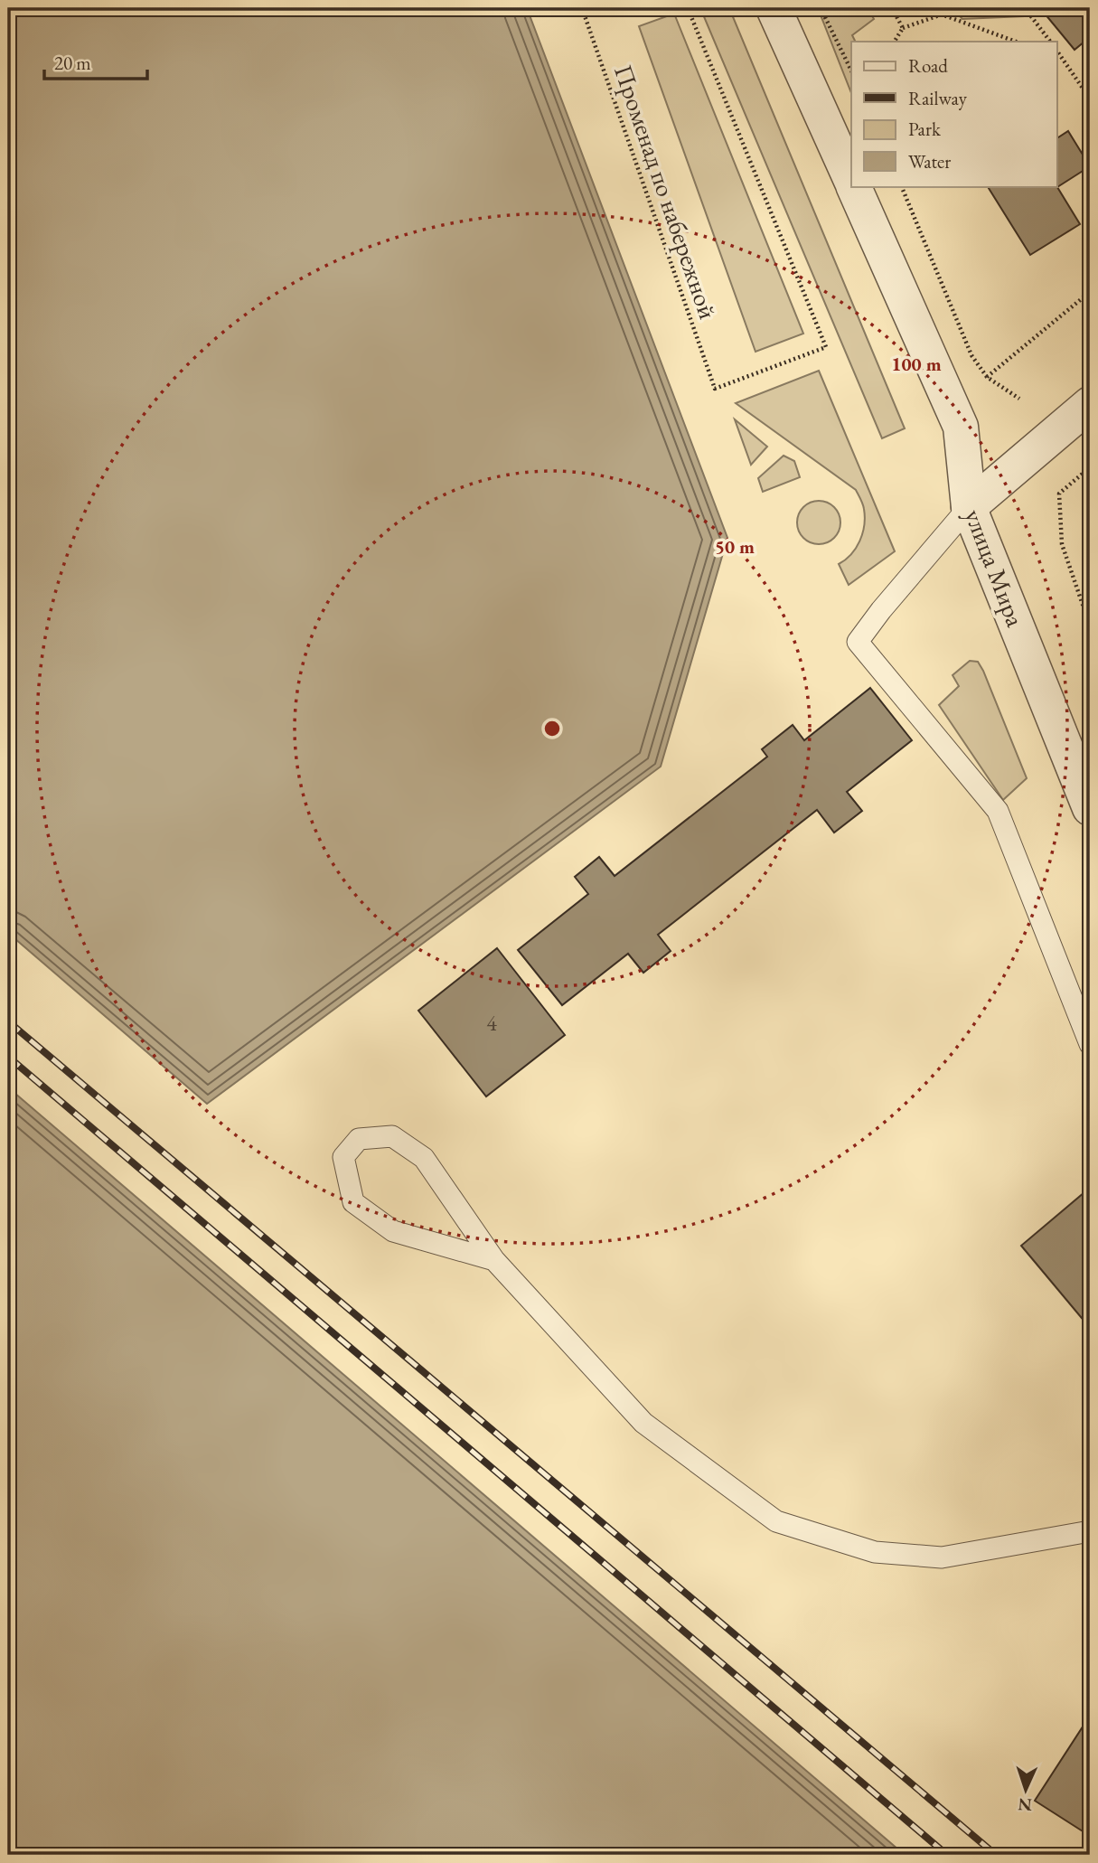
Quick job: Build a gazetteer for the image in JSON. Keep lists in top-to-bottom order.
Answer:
{
  "streets": {
    "street": ["улица Мира"],
    "path": ["Променад по набережной"]
  },
  "house_numbers": ["4"],
  "legend": [
    "Road",
    "Railway",
    "Park",
    "Water"
  ],
  "scale_bar": "20 m",
  "north": "bottom",
  "rings": ["100 m", "50 m"]
}
